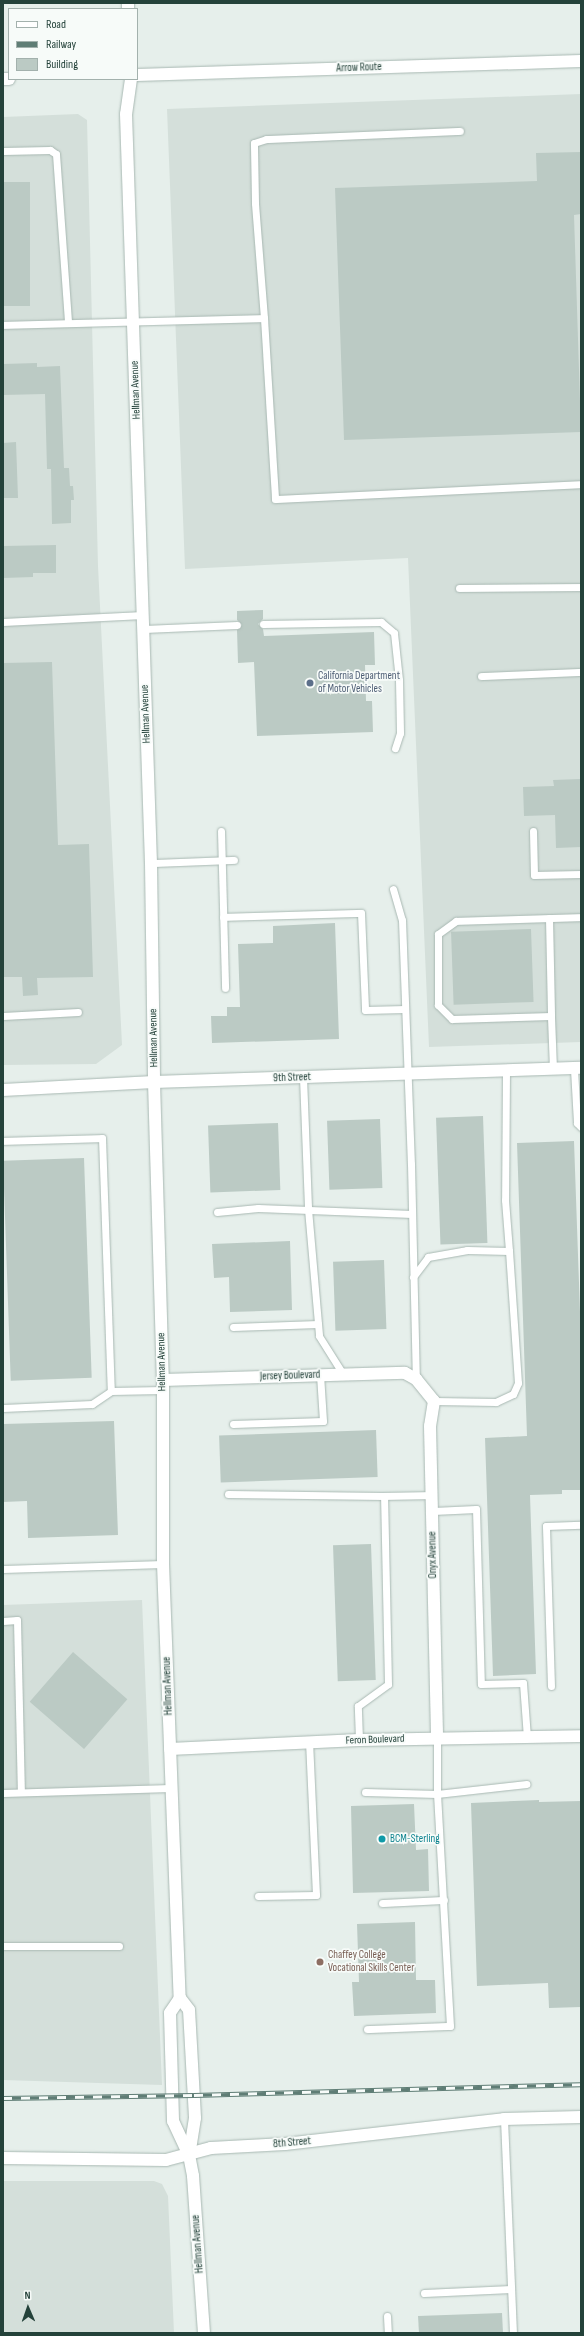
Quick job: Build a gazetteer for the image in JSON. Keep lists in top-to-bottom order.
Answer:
{
  "streets": {
    "street": [
      "Arrow Route",
      "Hellman Avenue",
      "9th Street",
      "Jersey Boulevard",
      "Onyx Avenue",
      "Feron Boulevard",
      "8th Street"
    ]
  },
  "crossings": [
    ["Hellman Avenue", "9th Street"],
    ["Hellman Avenue", "Jersey Boulevard"],
    ["Hellman Avenue", "Feron Boulevard"],
    ["Hellman Avenue", "8th Street"],
    ["Onyx Avenue", "Feron Boulevard"]
  ],
  "places": ["California Department of Motor Vehicles", "BCM-Sterling", "Chaffey College Vocational Skills Center"],
  "legend": ["Road", "Railway", "Building"],
  "north": "top"
}
